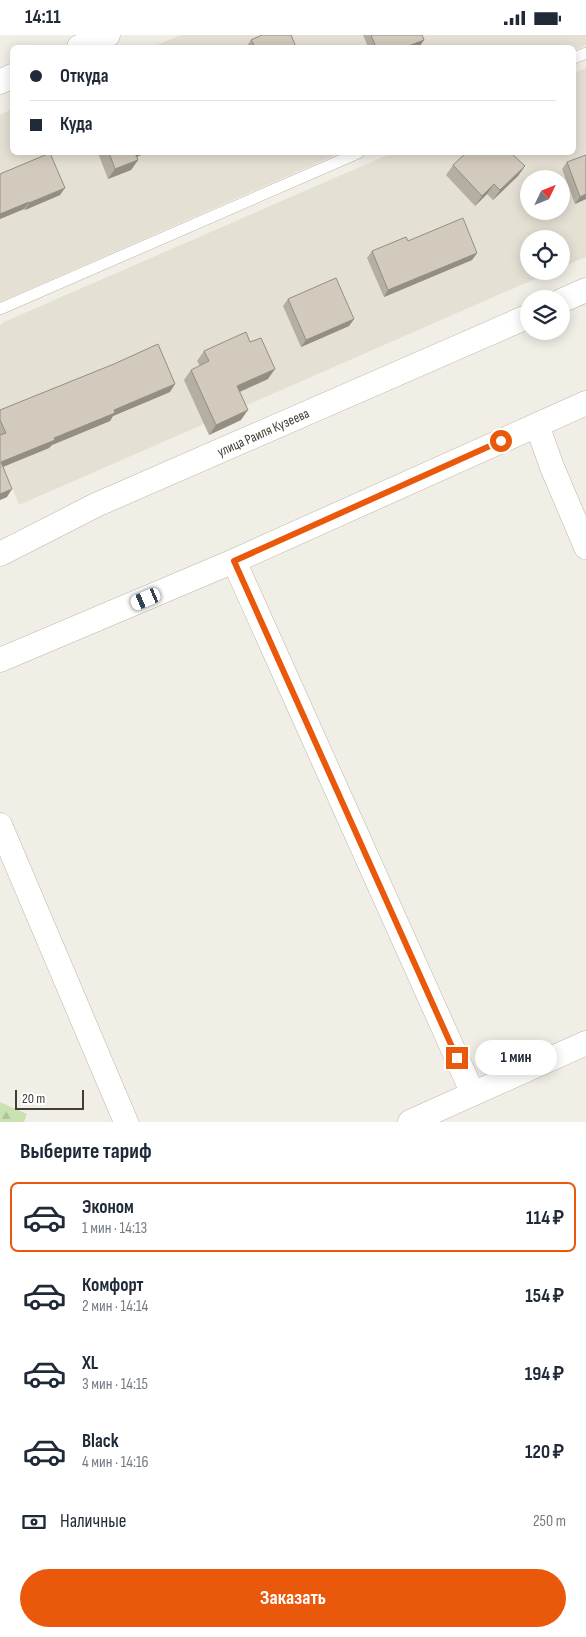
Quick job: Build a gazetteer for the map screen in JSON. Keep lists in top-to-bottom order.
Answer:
{
  "streets": {
    "street": ["улица Раиля Кузеева"]
  },
  "scale_bar": "20 m",
  "north": "top right",
  "page": {
    "status": "14:11",
    "banner": ["Откуда", "Куда"],
    "bubble": "1 мин",
    "scale": "20 m",
    "heading": "Выберите тариф",
    "list": [
      {
        "name": "Эконом",
        "note": "1 мин · 14:13",
        "value": "114 ₽"
      },
      {
        "name": "Комфорт",
        "note": "2 мин · 14:14",
        "value": "154 ₽"
      },
      {
        "name": "XL",
        "note": "3 мин · 14:15",
        "value": "194 ₽"
      },
      {
        "name": "Black",
        "note": "4 мин · 14:16",
        "value": "120 ₽"
      }
    ],
    "pay": ["Наличные", "250 m"],
    "buttons": "Заказать"
  }
}
